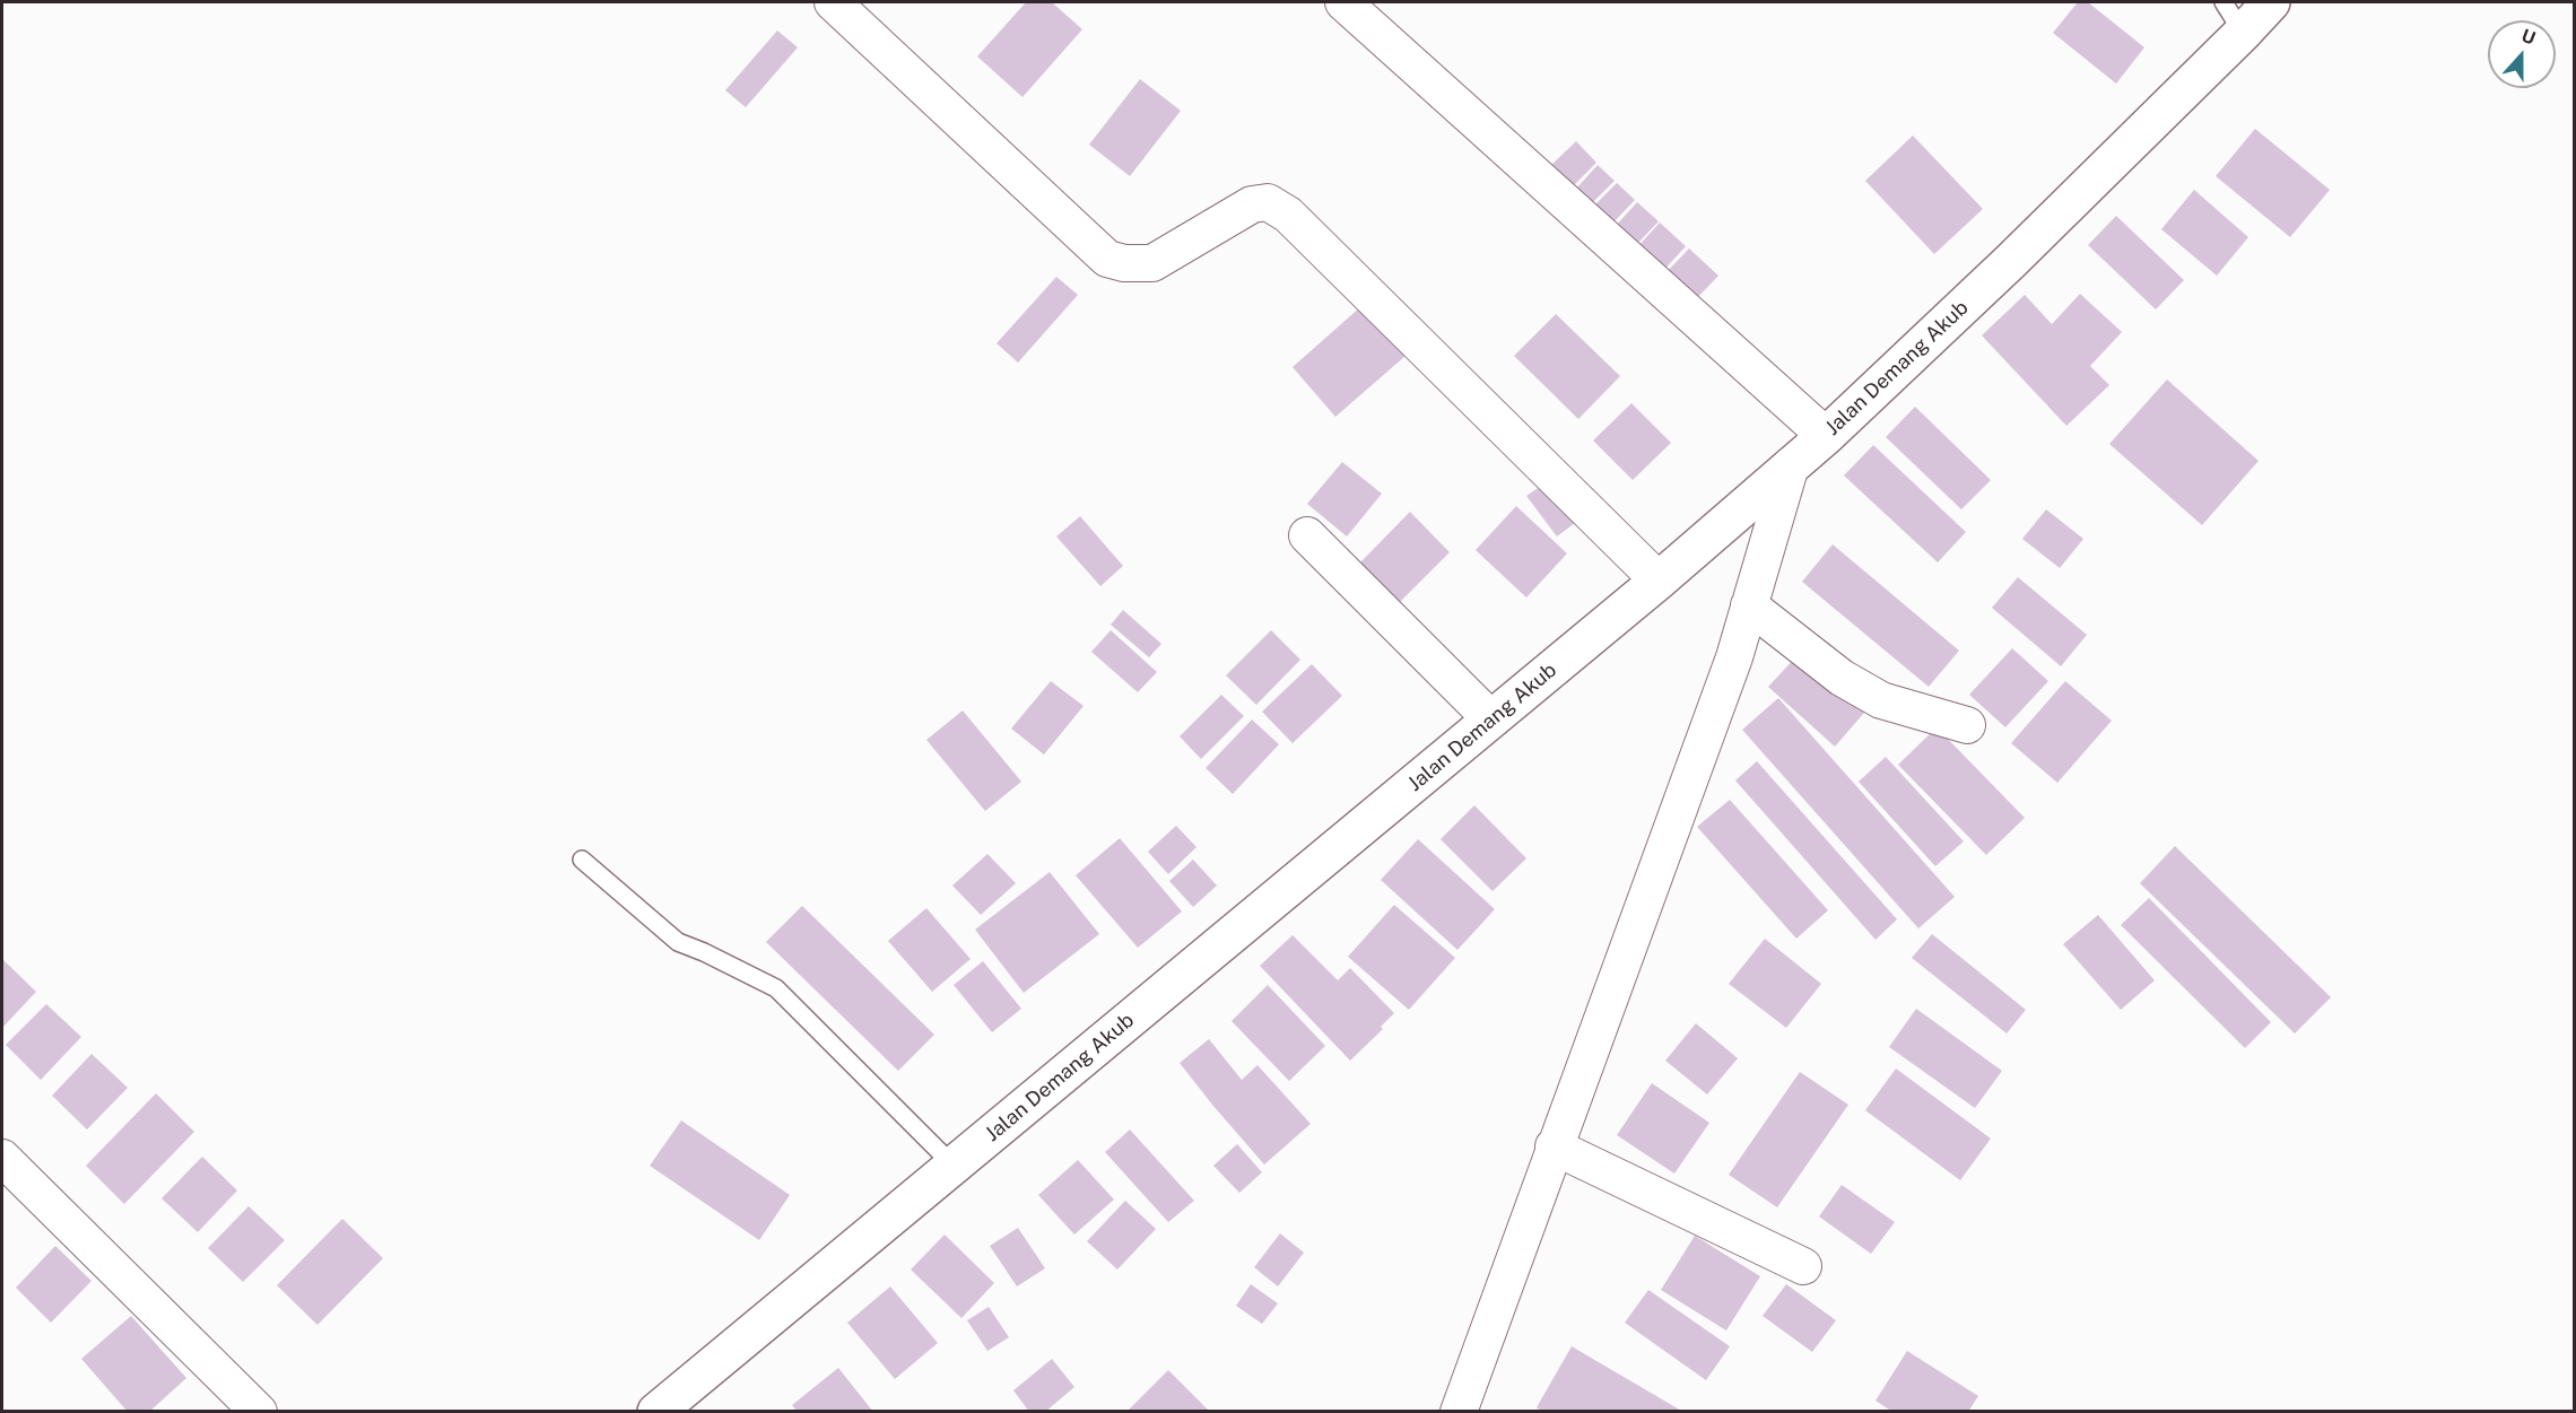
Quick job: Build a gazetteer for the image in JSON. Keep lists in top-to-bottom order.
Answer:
{
  "streets": {
    "street": ["Jalan Demang Akub"]
  },
  "north": "top"
}
